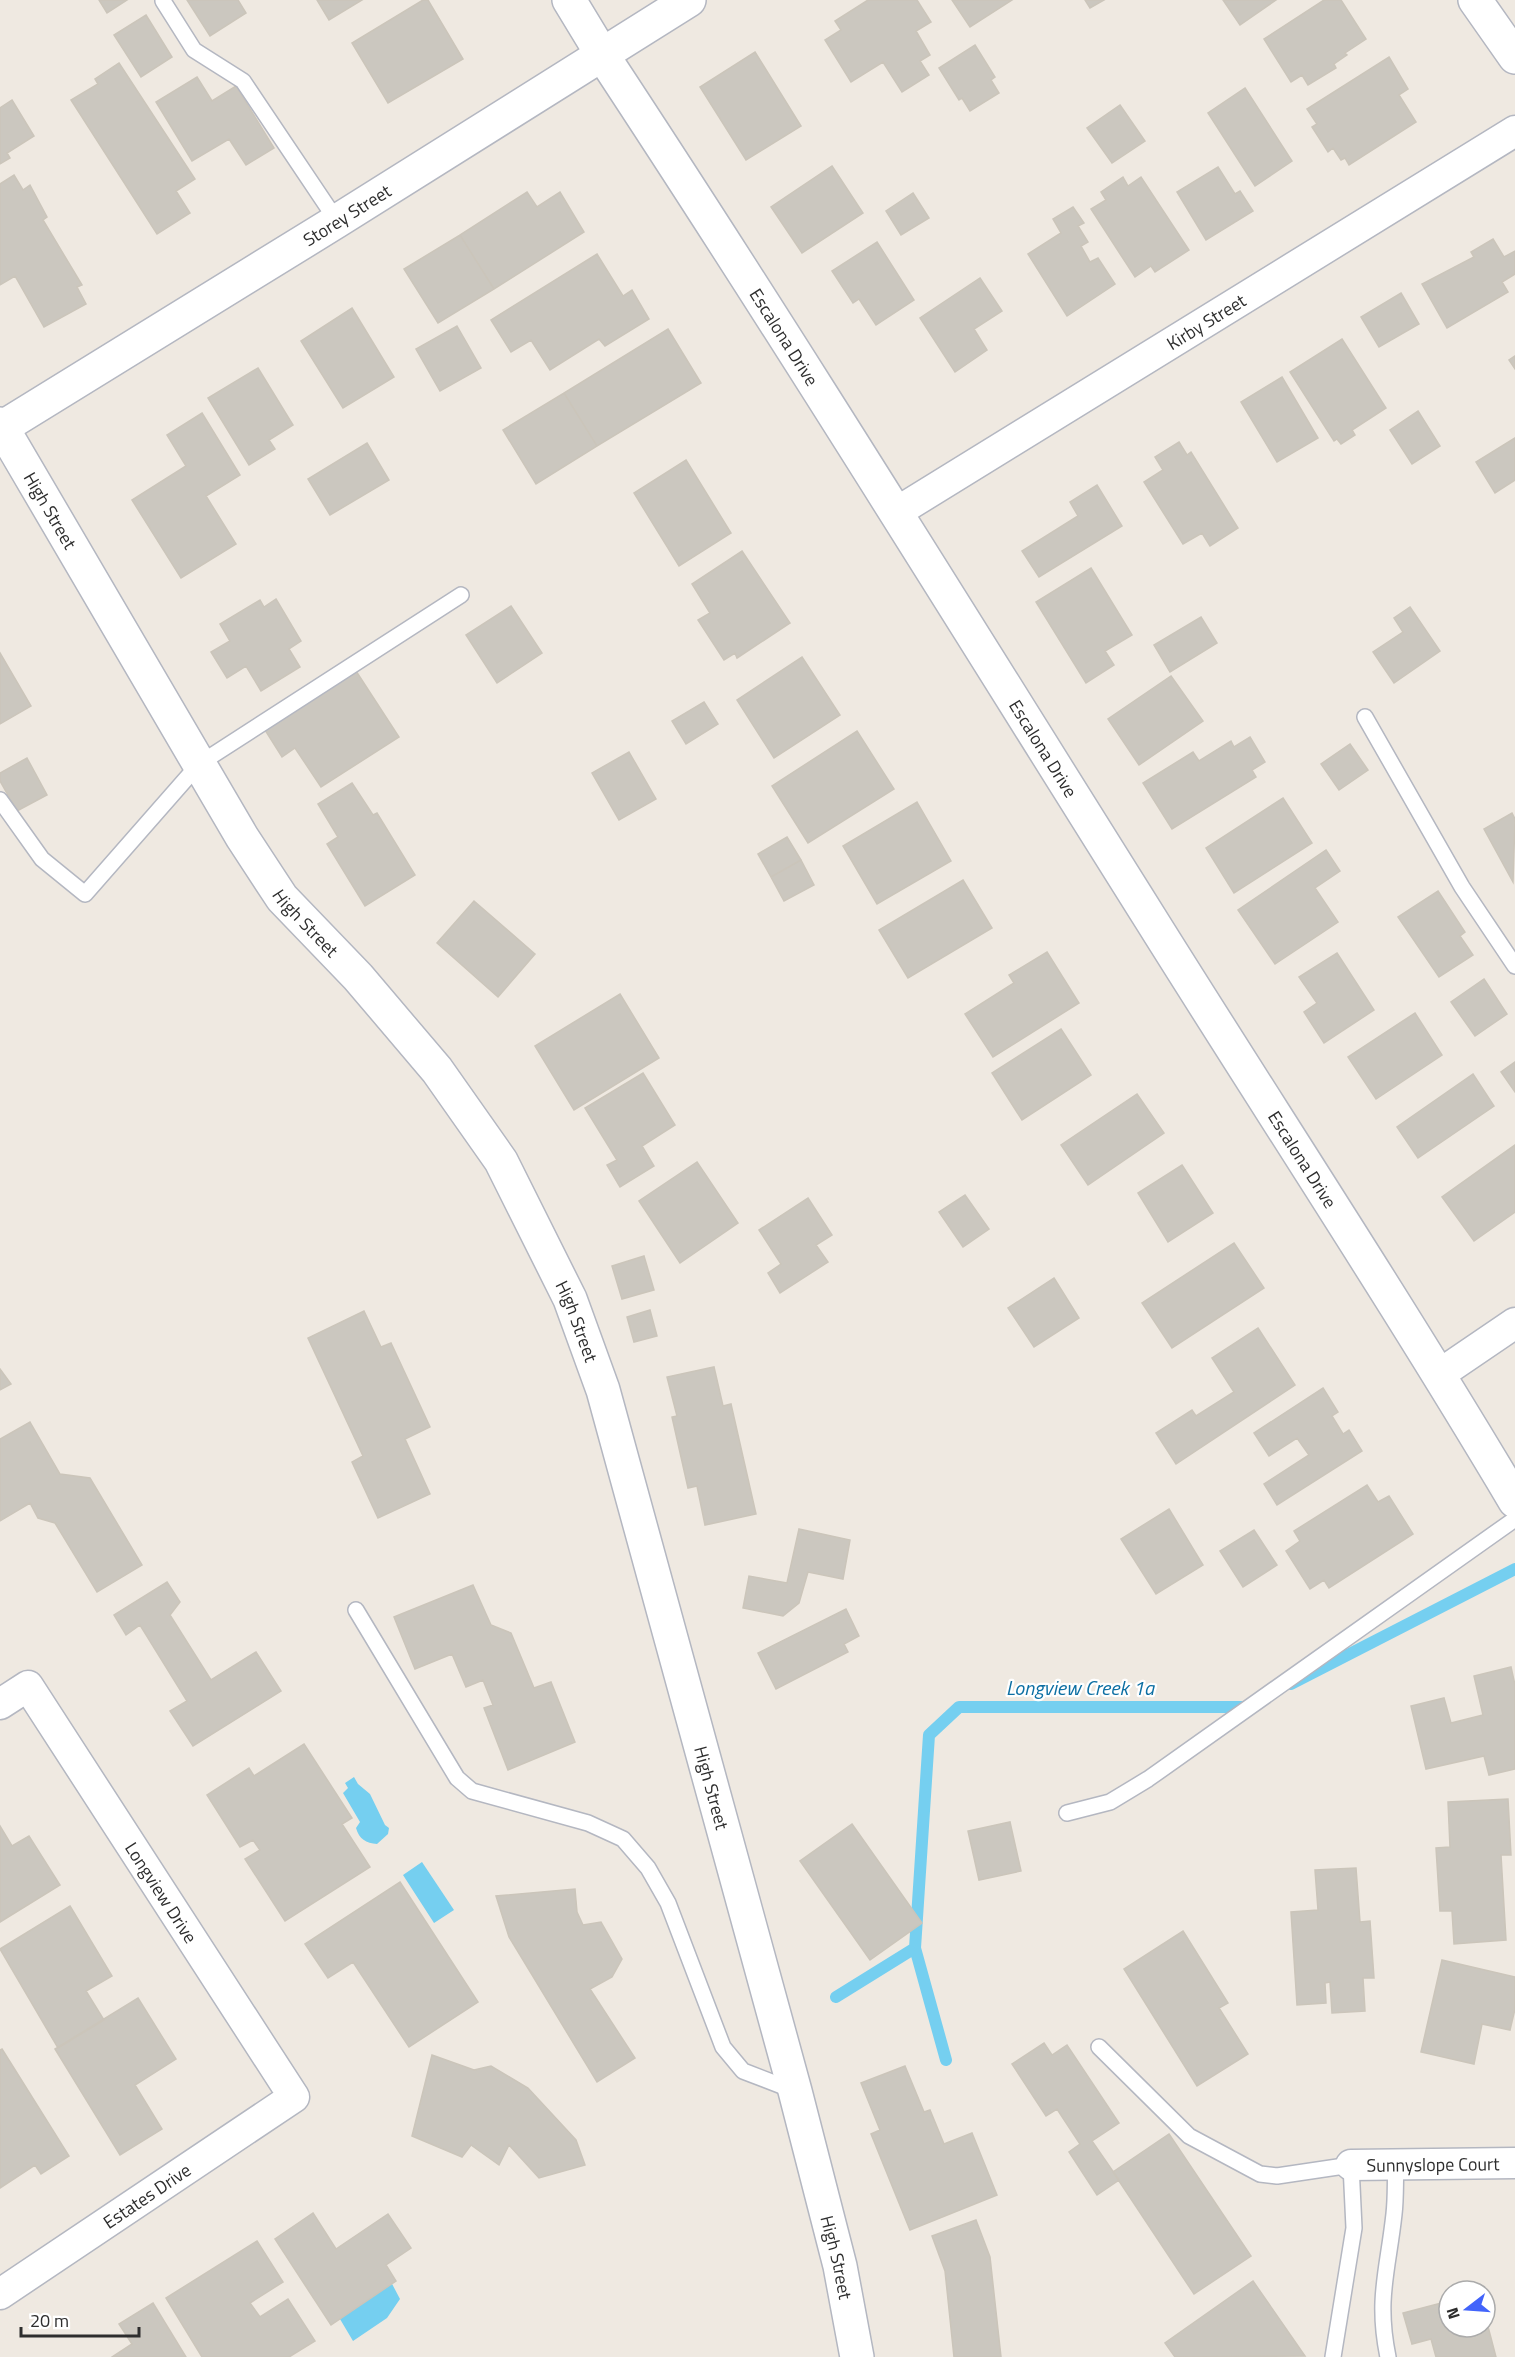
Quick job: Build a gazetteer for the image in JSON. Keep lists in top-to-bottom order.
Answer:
{
  "streets": {
    "main road": ["Storey Street", "Escalona Drive", "High Street"],
    "street": [
      "Kirby Street",
      "Longview Drive",
      "Sunnyslope Court",
      "Estates Drive"
    ]
  },
  "crossings": [
    ["Storey Street", "Escalona Drive"],
    ["Storey Street", "High Street"],
    ["Kirby Street", "Escalona Drive"],
    ["Longview Drive", "Estates Drive"]
  ],
  "water": ["Longview Creek 1a"],
  "scale_bar": "20 m",
  "north": "left"
}
